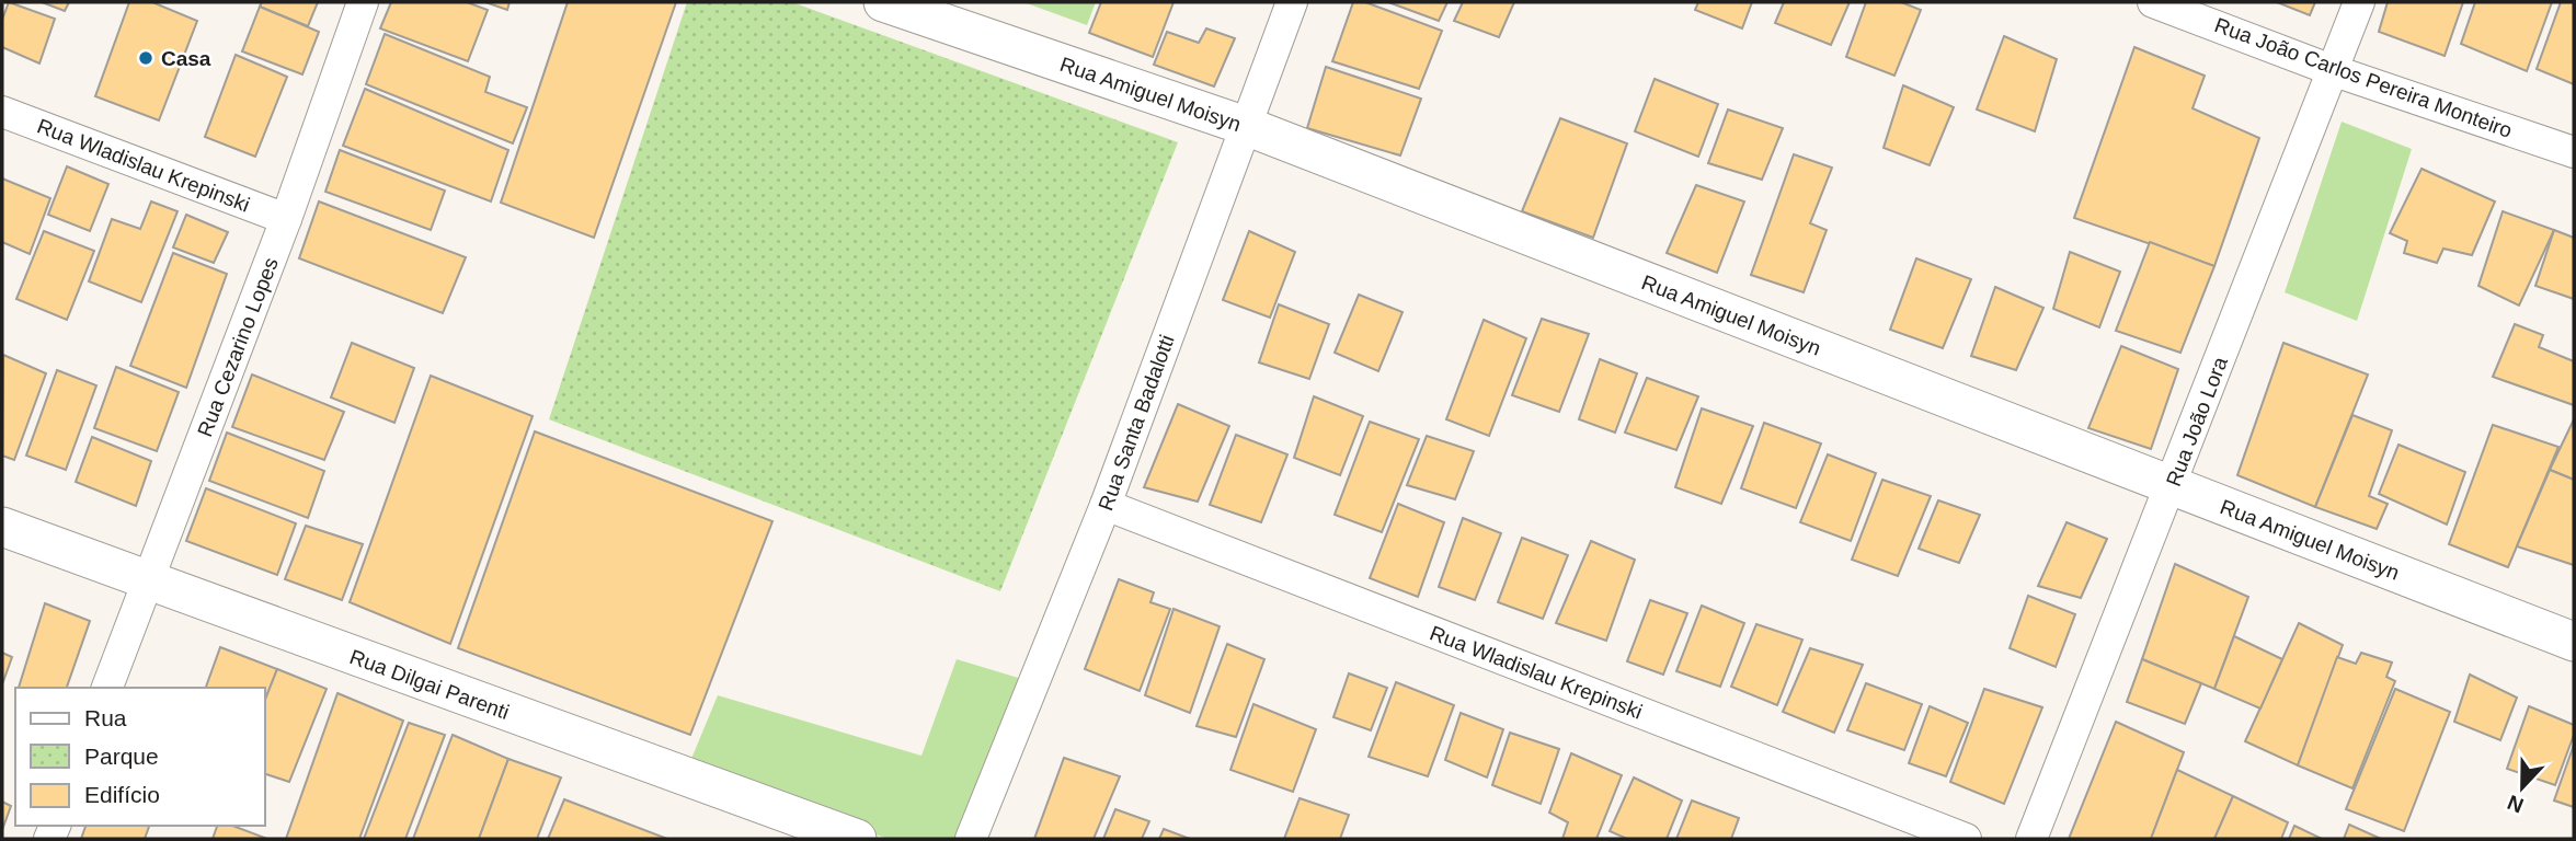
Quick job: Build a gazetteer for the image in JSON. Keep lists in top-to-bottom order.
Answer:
{
  "streets": {
    "street": [
      "Rua João Carlos Pereira Monteiro",
      "Rua Amiguel Moisyn",
      "Rua Wladislau Krepinski",
      "Rua Cezarino Lopes",
      "Rua João Lora",
      "Rua Santa Badalotti",
      "Rua Dilgai Parenti"
    ]
  },
  "crossings": [
    ["Rua João Carlos Pereira Monteiro", "Rua João Lora"],
    ["Rua Amiguel Moisyn", "Rua João Lora"],
    ["Rua Amiguel Moisyn", "Rua Santa Badalotti"],
    ["Rua Wladislau Krepinski", "Rua Cezarino Lopes"],
    ["Rua Wladislau Krepinski", "Rua Santa Badalotti"],
    ["Rua Cezarino Lopes", "Rua Dilgai Parenti"]
  ],
  "places": ["Casa"],
  "legend": ["Rua", "Parque", "Edifício"],
  "north": "bottom"
}
